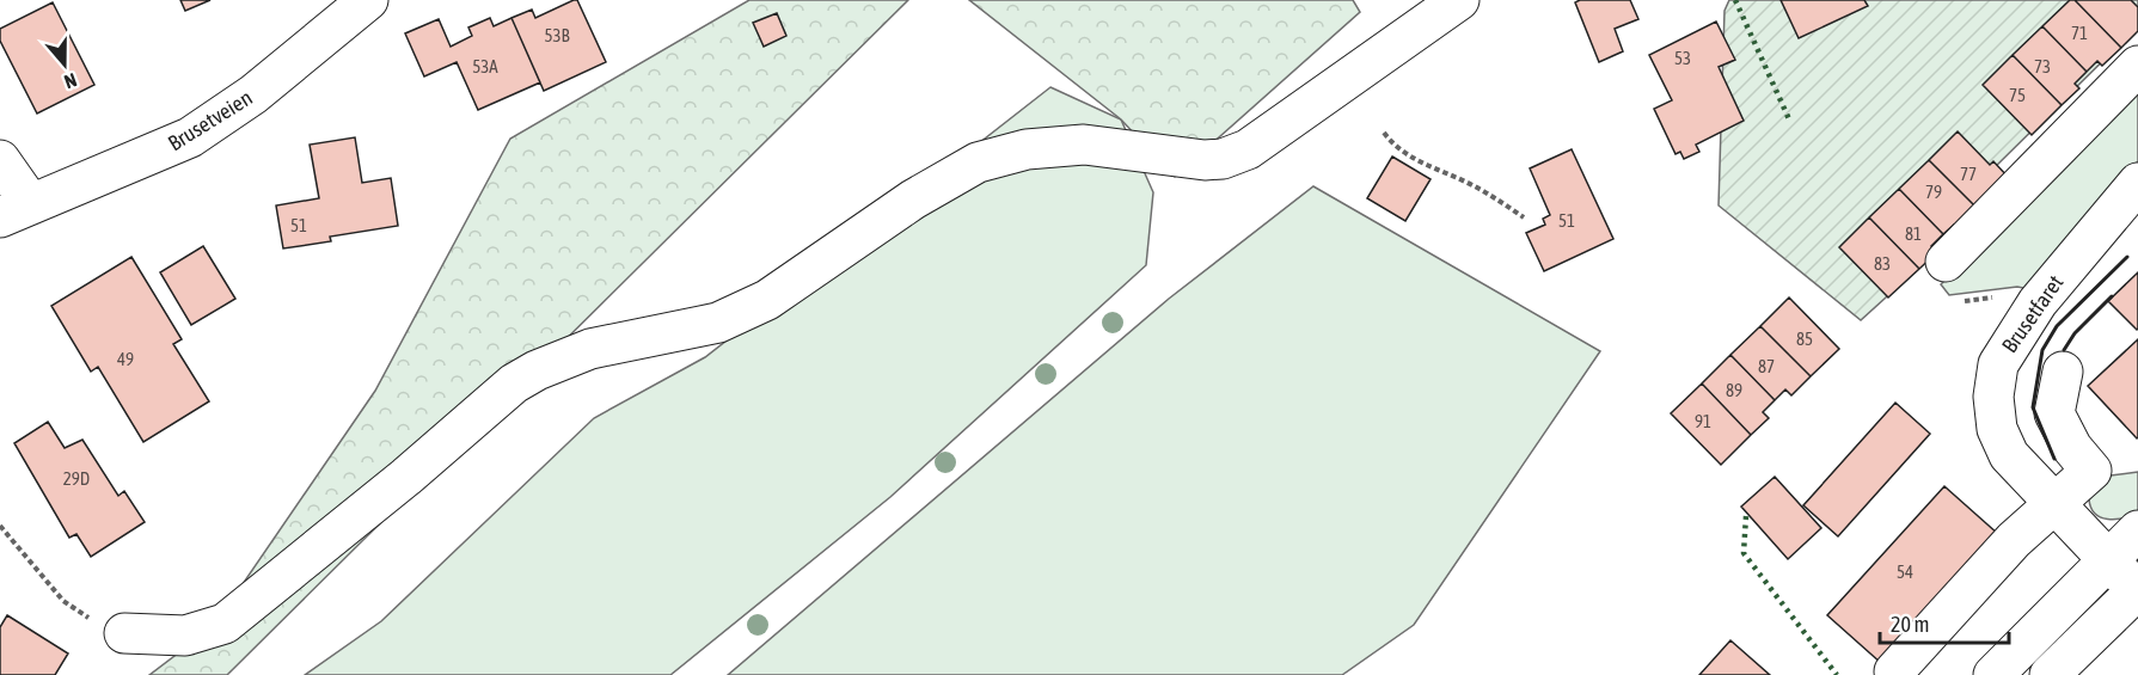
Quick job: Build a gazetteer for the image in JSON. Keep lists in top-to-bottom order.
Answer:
{
  "streets": {
    "street": ["Brusetveien", "Brusetfaret"]
  },
  "house_numbers": [
    "71",
    "53B",
    "53",
    "53A",
    "73",
    "75",
    "77",
    "79",
    "51",
    "51",
    "81",
    "83",
    "85",
    "49",
    "87",
    "89",
    "91",
    "29D",
    "54"
  ],
  "scale_bar": "20 m",
  "north": "bottom"
}
